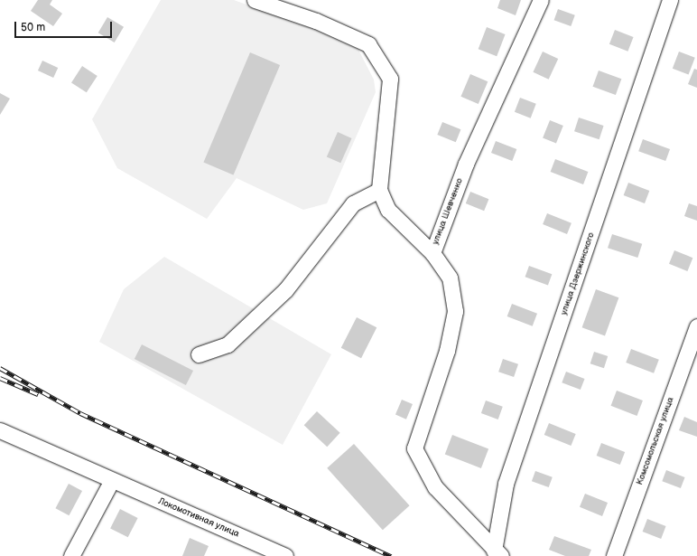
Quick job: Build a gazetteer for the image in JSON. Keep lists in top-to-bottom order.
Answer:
{
  "streets": {
    "street": [
      "улица Шевченко",
      "улица Дзержинского",
      "Комсомольская улица",
      "Локомотивная улица"
    ]
  },
  "crossings": [
    ["улица Шевченко", "улица Дзержинского"]
  ],
  "scale_bar": "50 m"
}
